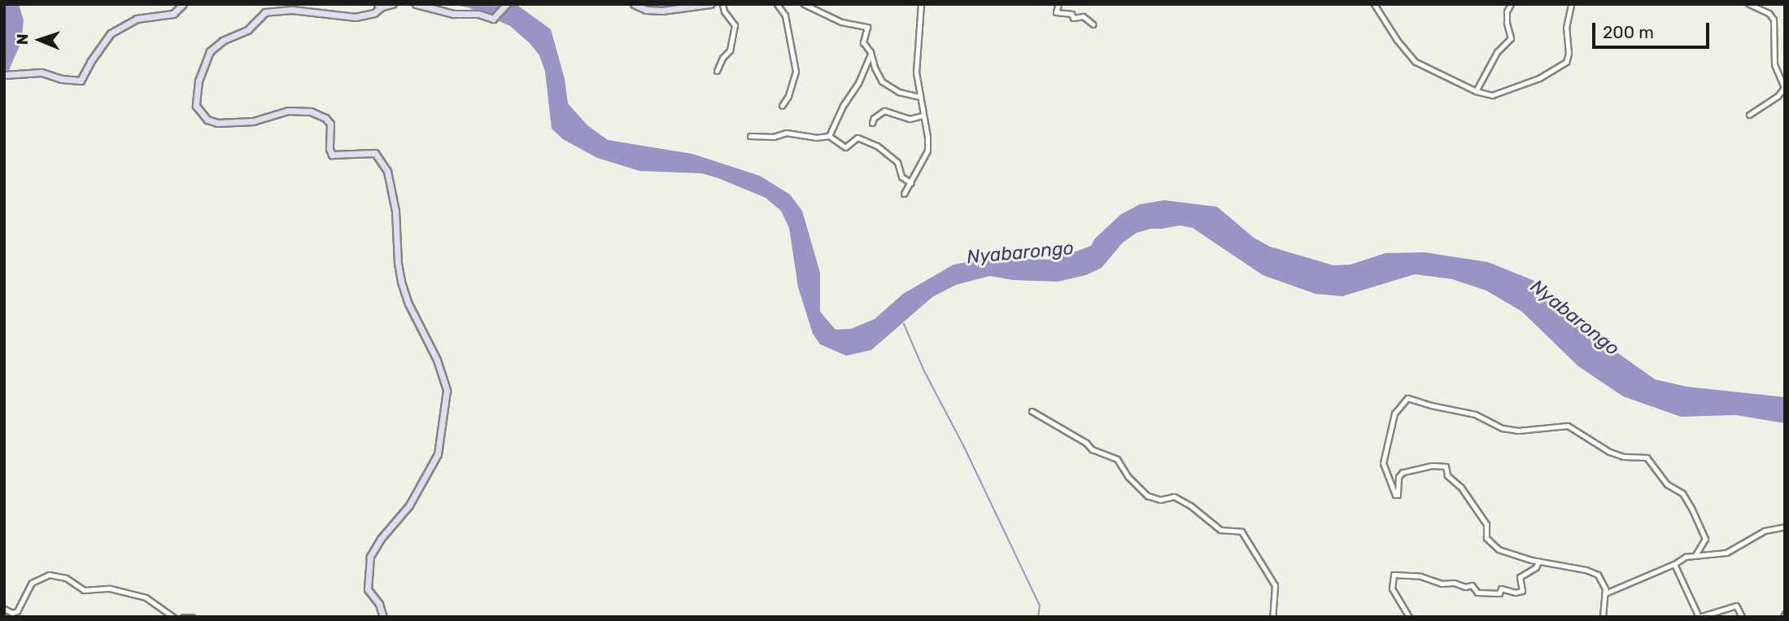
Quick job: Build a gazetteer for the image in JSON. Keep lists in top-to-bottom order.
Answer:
{
  "water": ["Nyabarongo"],
  "scale_bar": "200 m",
  "north": "left"
}
